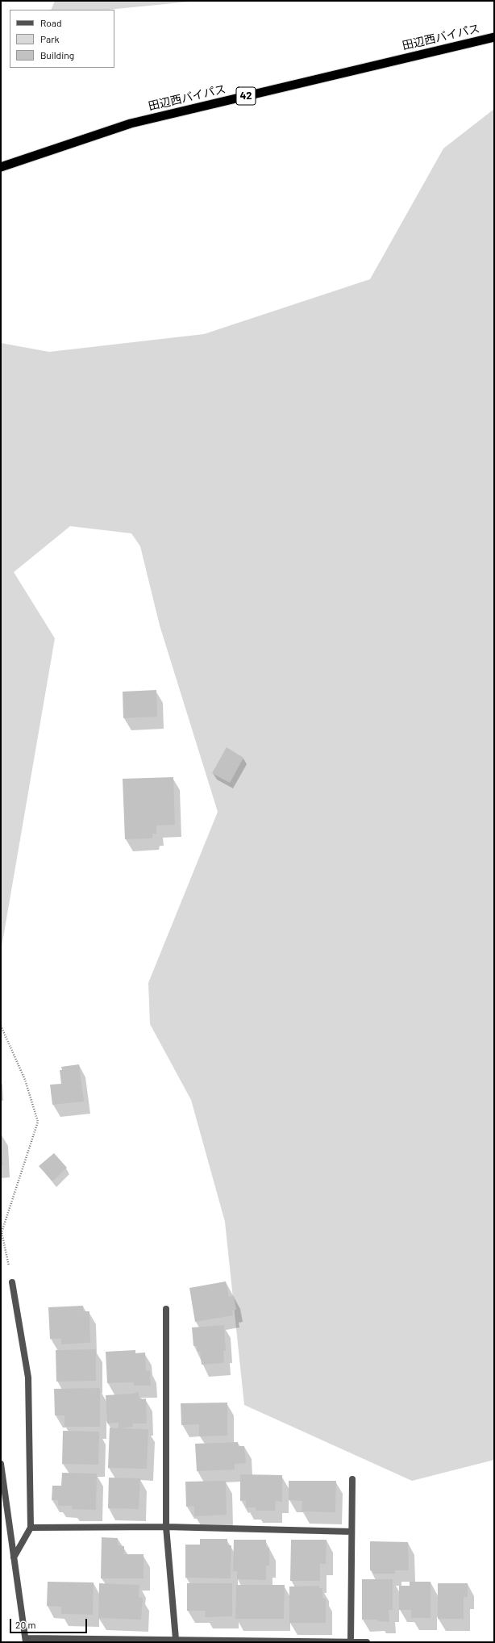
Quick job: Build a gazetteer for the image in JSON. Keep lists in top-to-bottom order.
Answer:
{
  "streets": {
    "highway": ["田辺西バイパス", "42"]
  },
  "legend": ["Road", "Park", "Building"],
  "scale_bar": "20 m"
}
